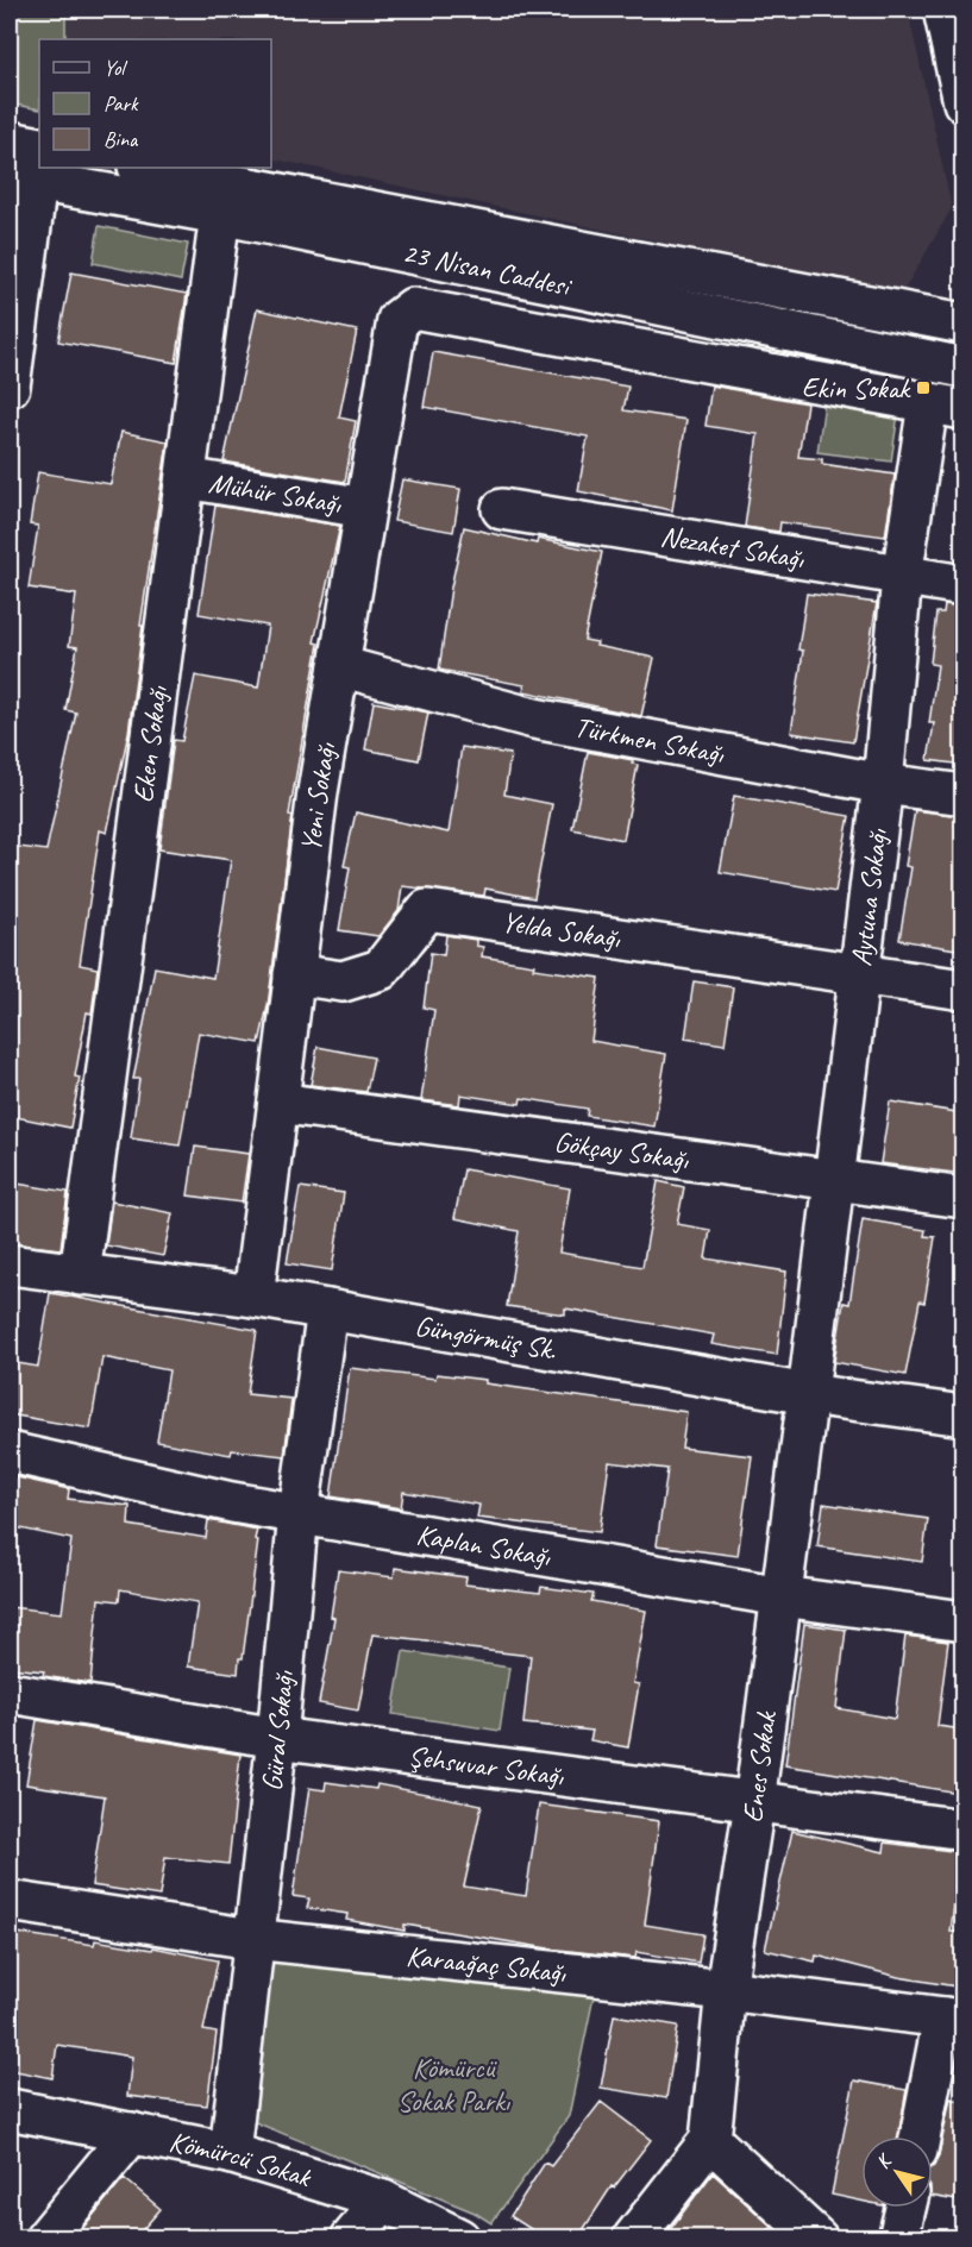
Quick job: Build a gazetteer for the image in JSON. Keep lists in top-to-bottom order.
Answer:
{
  "streets": {
    "street": [
      "23 Nisan Caddesi",
      "Mühür Sokağı",
      "Nezaket Sokağı",
      "Türkmen Sokağı",
      "Eken Sokağı",
      "Yeni Sokağı",
      "Aytuna Sokağı",
      "Yelda Sokağı",
      "Gökçay Sokağı",
      "Güngörmüş Sk.",
      "Kaplan Sokağı",
      "Güral Sokağı",
      "Şehsuvar Sokağı",
      "Enes Sokak",
      "Karaağaç Sokağı",
      "Kömürcü Sokak"
    ]
  },
  "crossings": [
    ["23 Nisan Caddesi", "Eken Sokağı"],
    ["Mühür Sokağı", "Eken Sokağı"],
    ["Mühür Sokağı", "Yeni Sokağı"],
    ["Nezaket Sokağı", "Aytuna Sokağı"],
    ["Türkmen Sokağı", "Yeni Sokağı"],
    ["Türkmen Sokağı", "Aytuna Sokağı"],
    ["Eken Sokağı", "Güngörmüş Sk."],
    ["Yeni Sokağı", "Aytuna Sokağı"],
    ["Yeni Sokağı", "Yelda Sokağı"],
    ["Yeni Sokağı", "Gökçay Sokağı"],
    ["Yeni Sokağı", "Güngörmüş Sk."],
    ["Aytuna Sokağı", "Yelda Sokağı"],
    ["Aytuna Sokağı", "Gökçay Sokağı"],
    ["Aytuna Sokağı", "Güngörmüş Sk."],
    ["Aytuna Sokağı", "Enes Sokak"],
    ["Güngörmüş Sk.", "Güral Sokağı"],
    ["Güngörmüş Sk.", "Enes Sokak"],
    ["Kaplan Sokağı", "Güral Sokağı"],
    ["Kaplan Sokağı", "Enes Sokak"],
    ["Güral Sokağı", "Şehsuvar Sokağı"],
    ["Güral Sokağı", "Karaağaç Sokağı"],
    ["Güral Sokağı", "Kömürcü Sokak"],
    ["Şehsuvar Sokağı", "Enes Sokak"],
    ["Enes Sokak", "Karaağaç Sokağı"]
  ],
  "parks": ["Kömürcü Sokak Parkı"],
  "places": {
    "transit": ["Ekin Sokak"]
  },
  "legend": ["Yol", "Park", "Bina"],
  "north": "top left"
}
